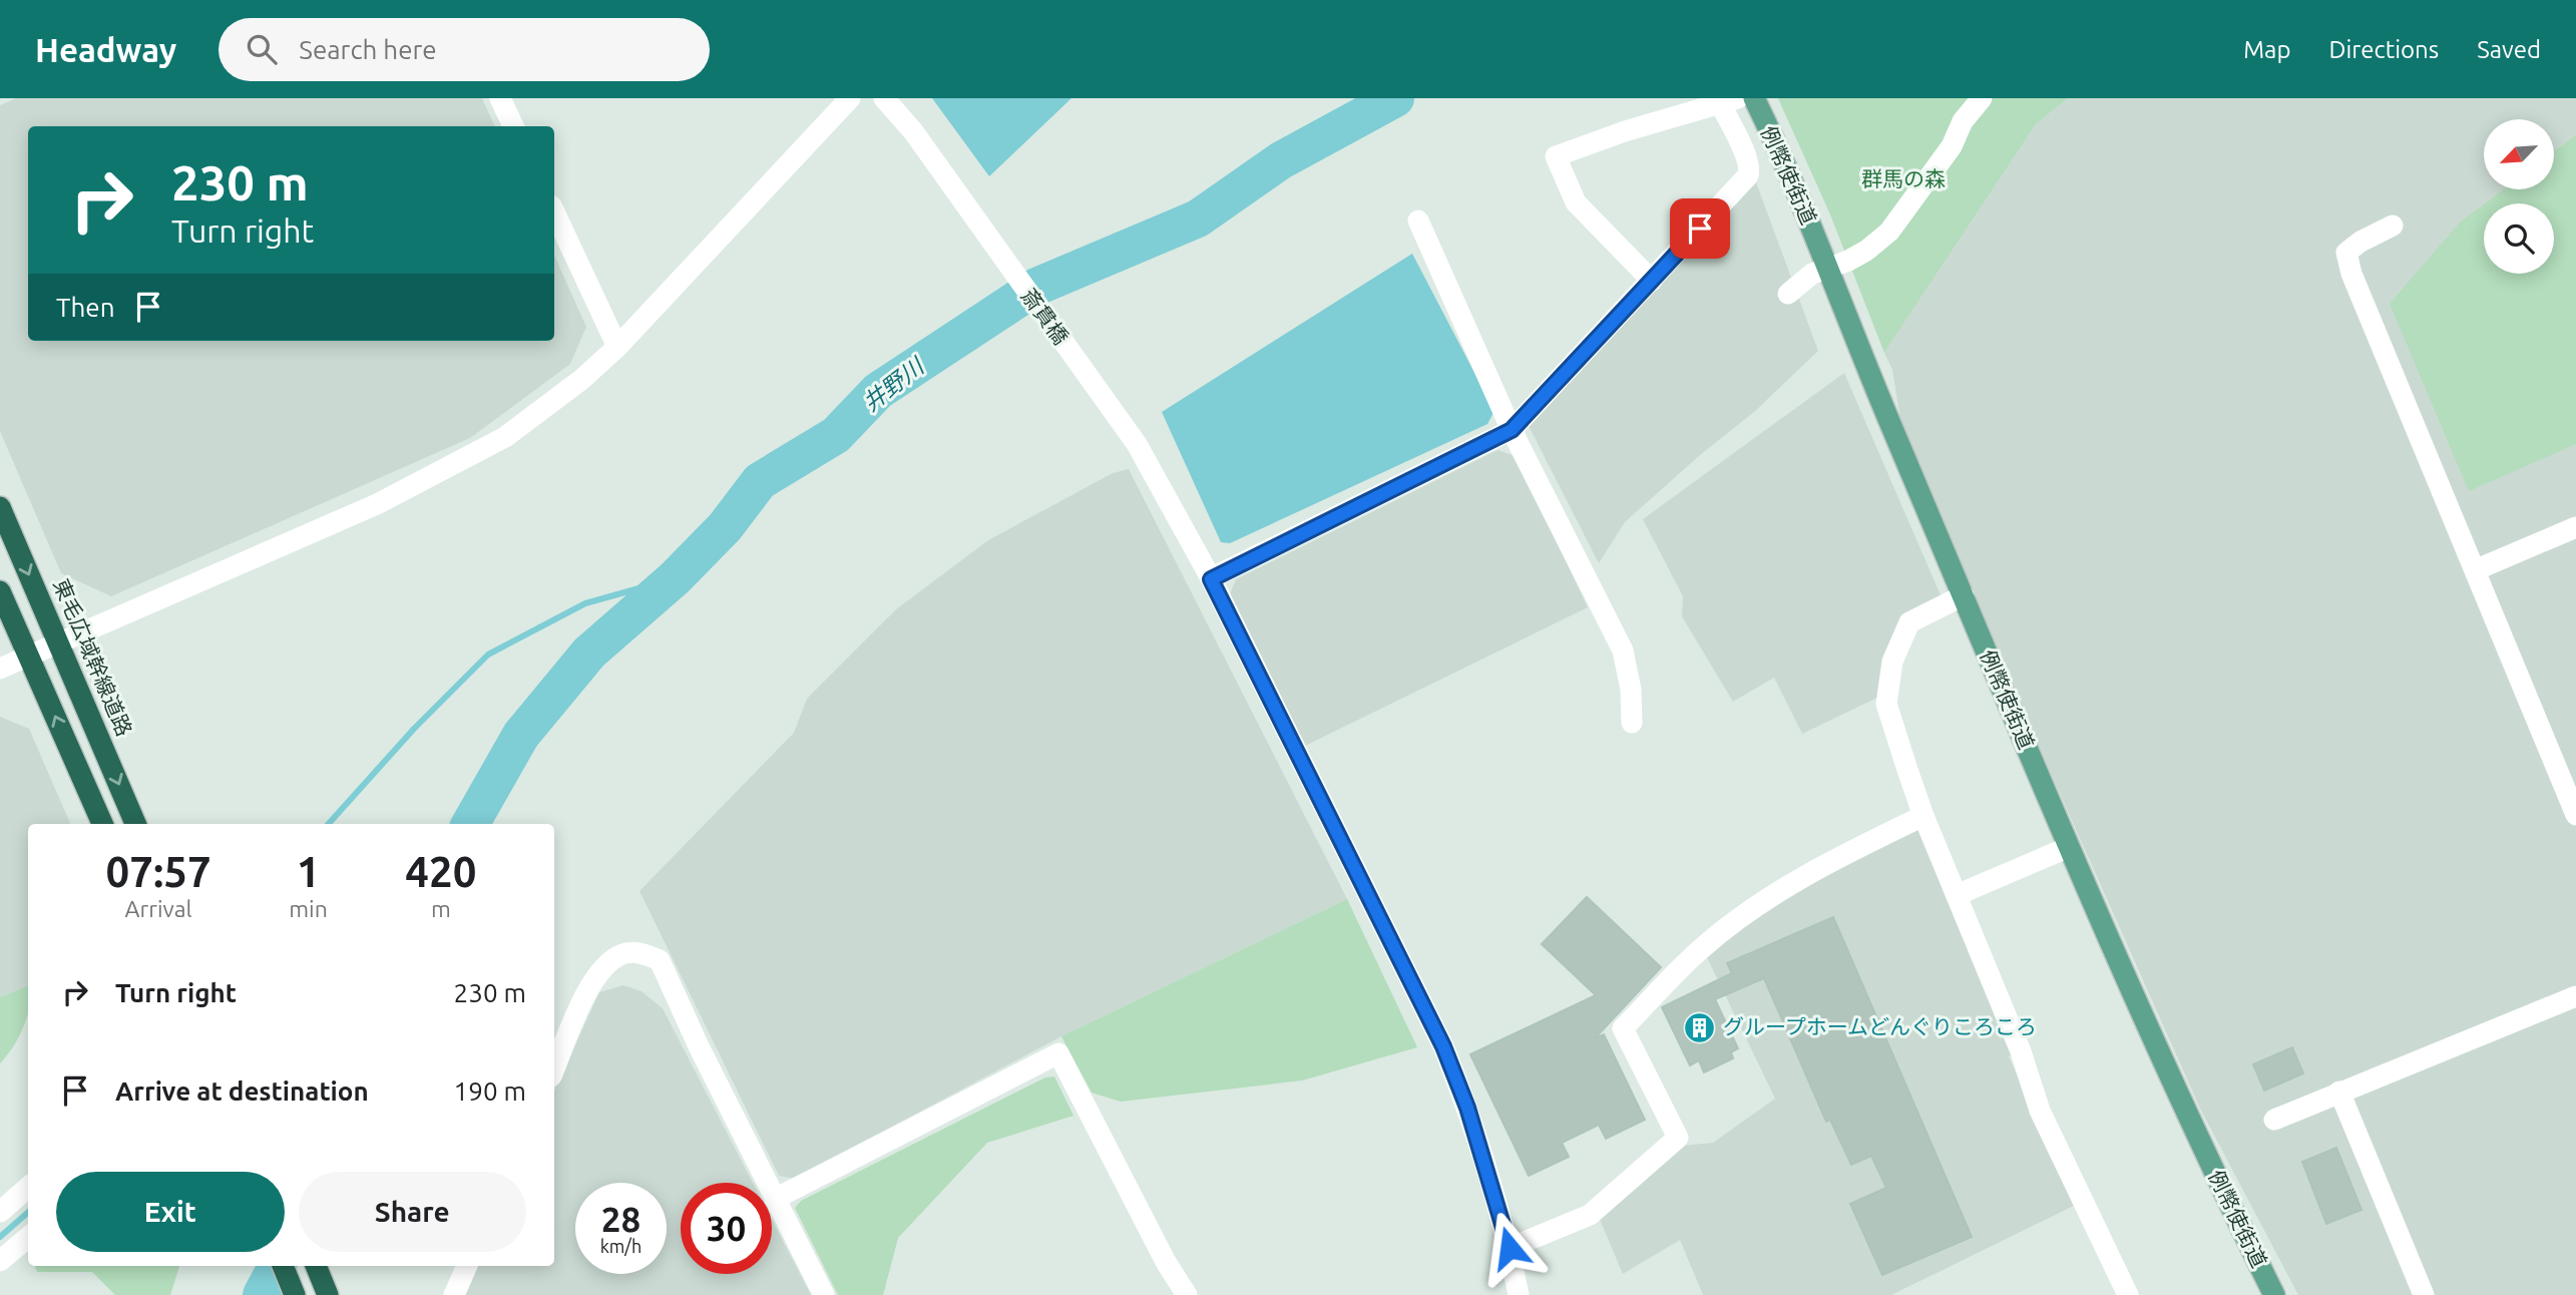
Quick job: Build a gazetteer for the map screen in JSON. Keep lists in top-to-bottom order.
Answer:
{
  "streets": {
    "highway": ["東毛広域幹線道路"],
    "main road": ["例幣使街道"],
    "street": ["斎貫橋"]
  },
  "water": ["井野川"],
  "parks": ["群馬の森"],
  "places": {
    "building": ["グループホームどんぐりころころ"]
  },
  "north": "bottom left",
  "page": {
    "header": "Headway",
    "search": "Search here",
    "nav": ["Map", "Directions", "Saved"],
    "turn": ["230 m", "Turn right"],
    "then": "Then",
    "eta": [
      "07:57",
      "Arrival",
      "1",
      "min",
      "420",
      "m"
    ],
    "list": [
      {
        "name": "Turn right",
        "value": "230 m"
      },
      {
        "name": "Arrive at destination",
        "value": "190 m"
      }
    ],
    "buttons": ["Exit", "Share"],
    "speed": "28 km/h",
    "limit": "30"
  }
}
